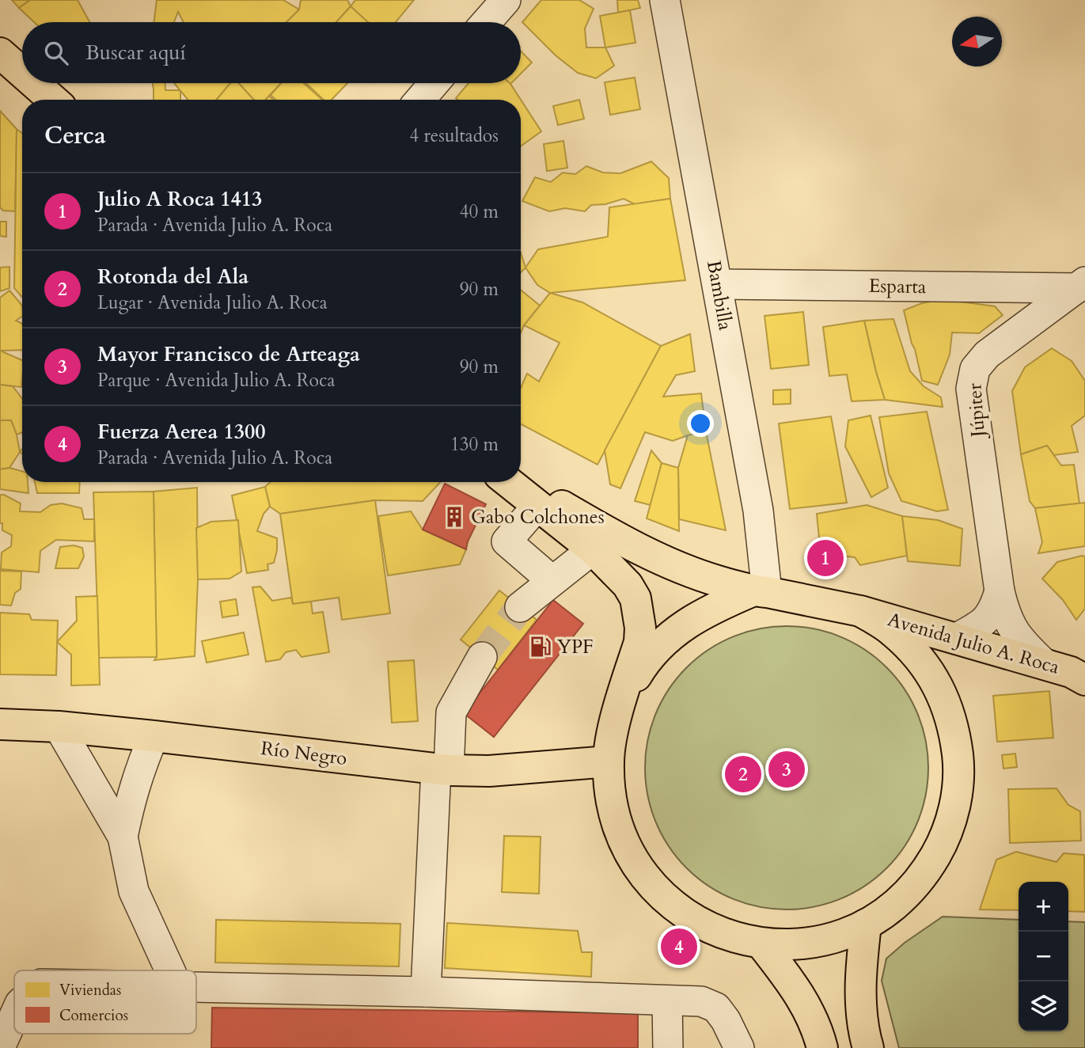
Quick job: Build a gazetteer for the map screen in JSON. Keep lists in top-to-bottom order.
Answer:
{
  "streets": {
    "main road": ["Avenida Julio A. Roca", "Río Negro"],
    "street": ["Esparta", "Bambilla", "Júpiter"]
  },
  "crossings": [
    ["Esparta", "Bambilla"],
    ["Esparta", "Júpiter"],
    ["Bambilla", "Avenida Julio A. Roca"],
    ["Júpiter", "Avenida Julio A. Roca"],
    ["Avenida Julio A. Roca", "Río Negro"]
  ],
  "places": {
    "building": ["Gabo Colchones"],
    "fuel station": ["YPF"]
  },
  "legend": ["Viviendas", "Comercios"],
  "north": "left",
  "page": {
    "search": "Buscar aquí",
    "heading": ["Cerca", "4 resultados"],
    "list": [
      {
        "mark": "1",
        "name": "Julio A Roca 1413",
        "note": "Parada · Avenida Julio A. Roca",
        "value": "40 m"
      },
      {
        "mark": "2",
        "name": "Rotonda del Ala",
        "note": "Lugar · Avenida Julio A. Roca",
        "value": "90 m"
      },
      {
        "mark": "3",
        "name": "Mayor Francisco de Arteaga",
        "note": "Parque · Avenida Julio A. Roca",
        "value": "90 m"
      },
      {
        "mark": "4",
        "name": "Fuerza Aerea 1300",
        "note": "Parada · Avenida Julio A. Roca",
        "value": "130 m"
      }
    ],
    "pins": [
      "1",
      "3",
      "2",
      "4"
    ],
    "map_buttons": ["+", "−"]
  }
}
